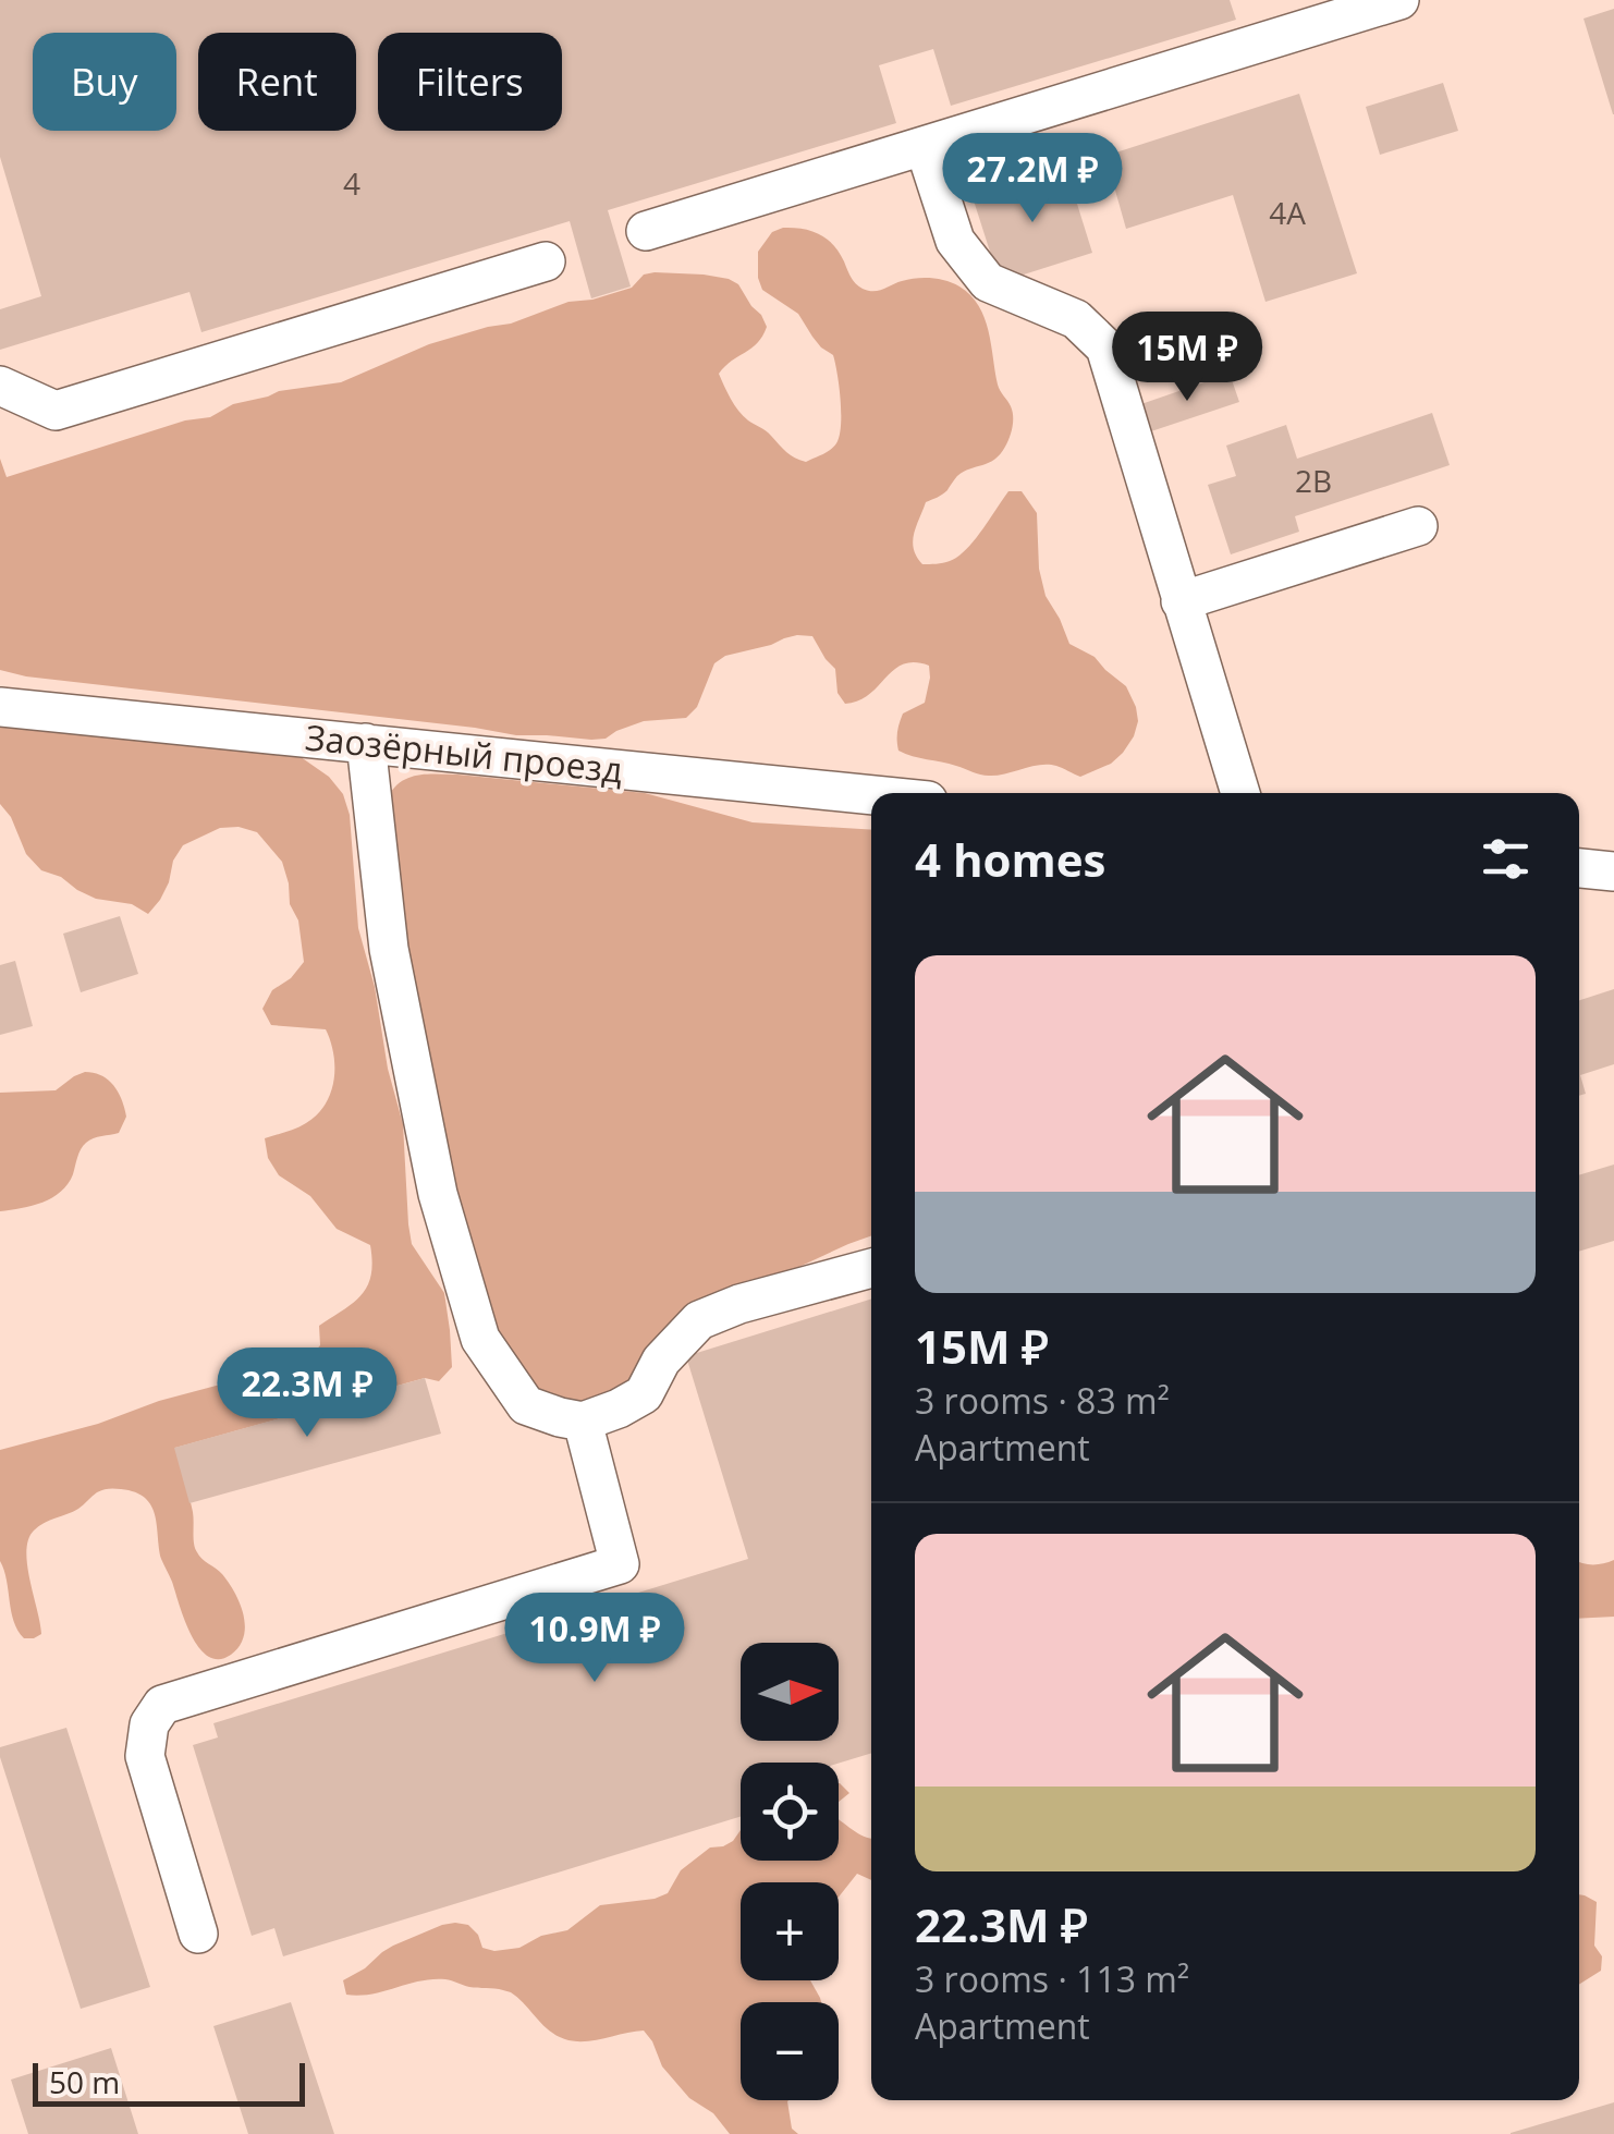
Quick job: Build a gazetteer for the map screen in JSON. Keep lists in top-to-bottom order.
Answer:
{
  "streets": {
    "street": ["Заозёрный проезд"]
  },
  "house_numbers": ["4", "4А", "2В"],
  "scale_bar": "50 m",
  "north": "right",
  "page": {
    "chip": ["Buy", "Rent", "Filters"],
    "price": [
      "27.2M ₽",
      "15M ₽",
      "22.3M ₽",
      "10.9M ₽"
    ],
    "heading": "4 homes",
    "list": [
      {
        "name": "15M ₽",
        "note": "3 rooms · 83 m² · Apartment"
      },
      {
        "name": "22.3M ₽",
        "note": "3 rooms · 113 m² · Apartment"
      }
    ],
    "map_buttons": ["+", "−"],
    "scale": "50 m"
  }
}
